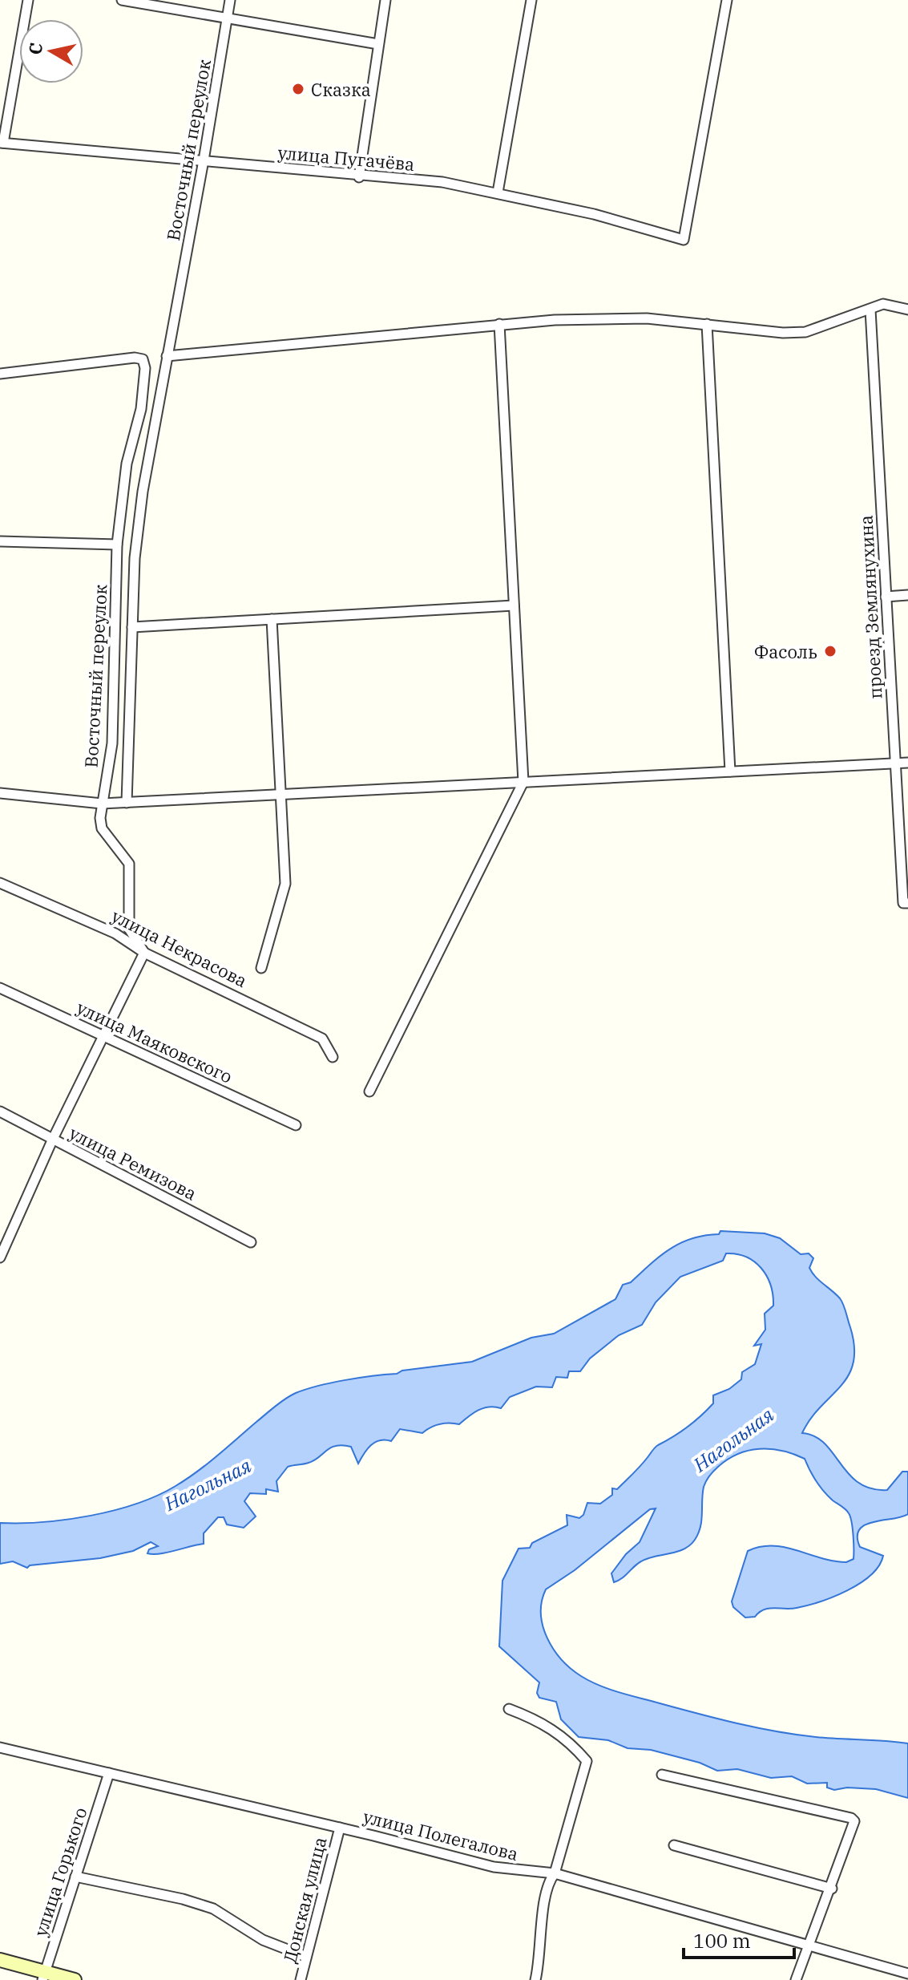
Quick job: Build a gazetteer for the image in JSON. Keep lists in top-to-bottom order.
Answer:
{
  "streets": {
    "street": [
      "Восточный переулок",
      "улица Пугачёва",
      "проезд Землянухина",
      "улица Некрасова",
      "улица Маяковского",
      "улица Ремизова",
      "улица Полегалова",
      "улица Горького",
      "Донская улица"
    ]
  },
  "crossings": [
    ["Восточный переулок", "улица Пугачёва"],
    ["Восточный переулок", "улица Некрасова"],
    ["улица Полегалова", "улица Горького"],
    ["улица Полегалова", "Донская улица"]
  ],
  "water": ["Нагольная"],
  "places": ["Сказка", "Фасоль"],
  "scale_bar": "100 m",
  "north": "left"
}
